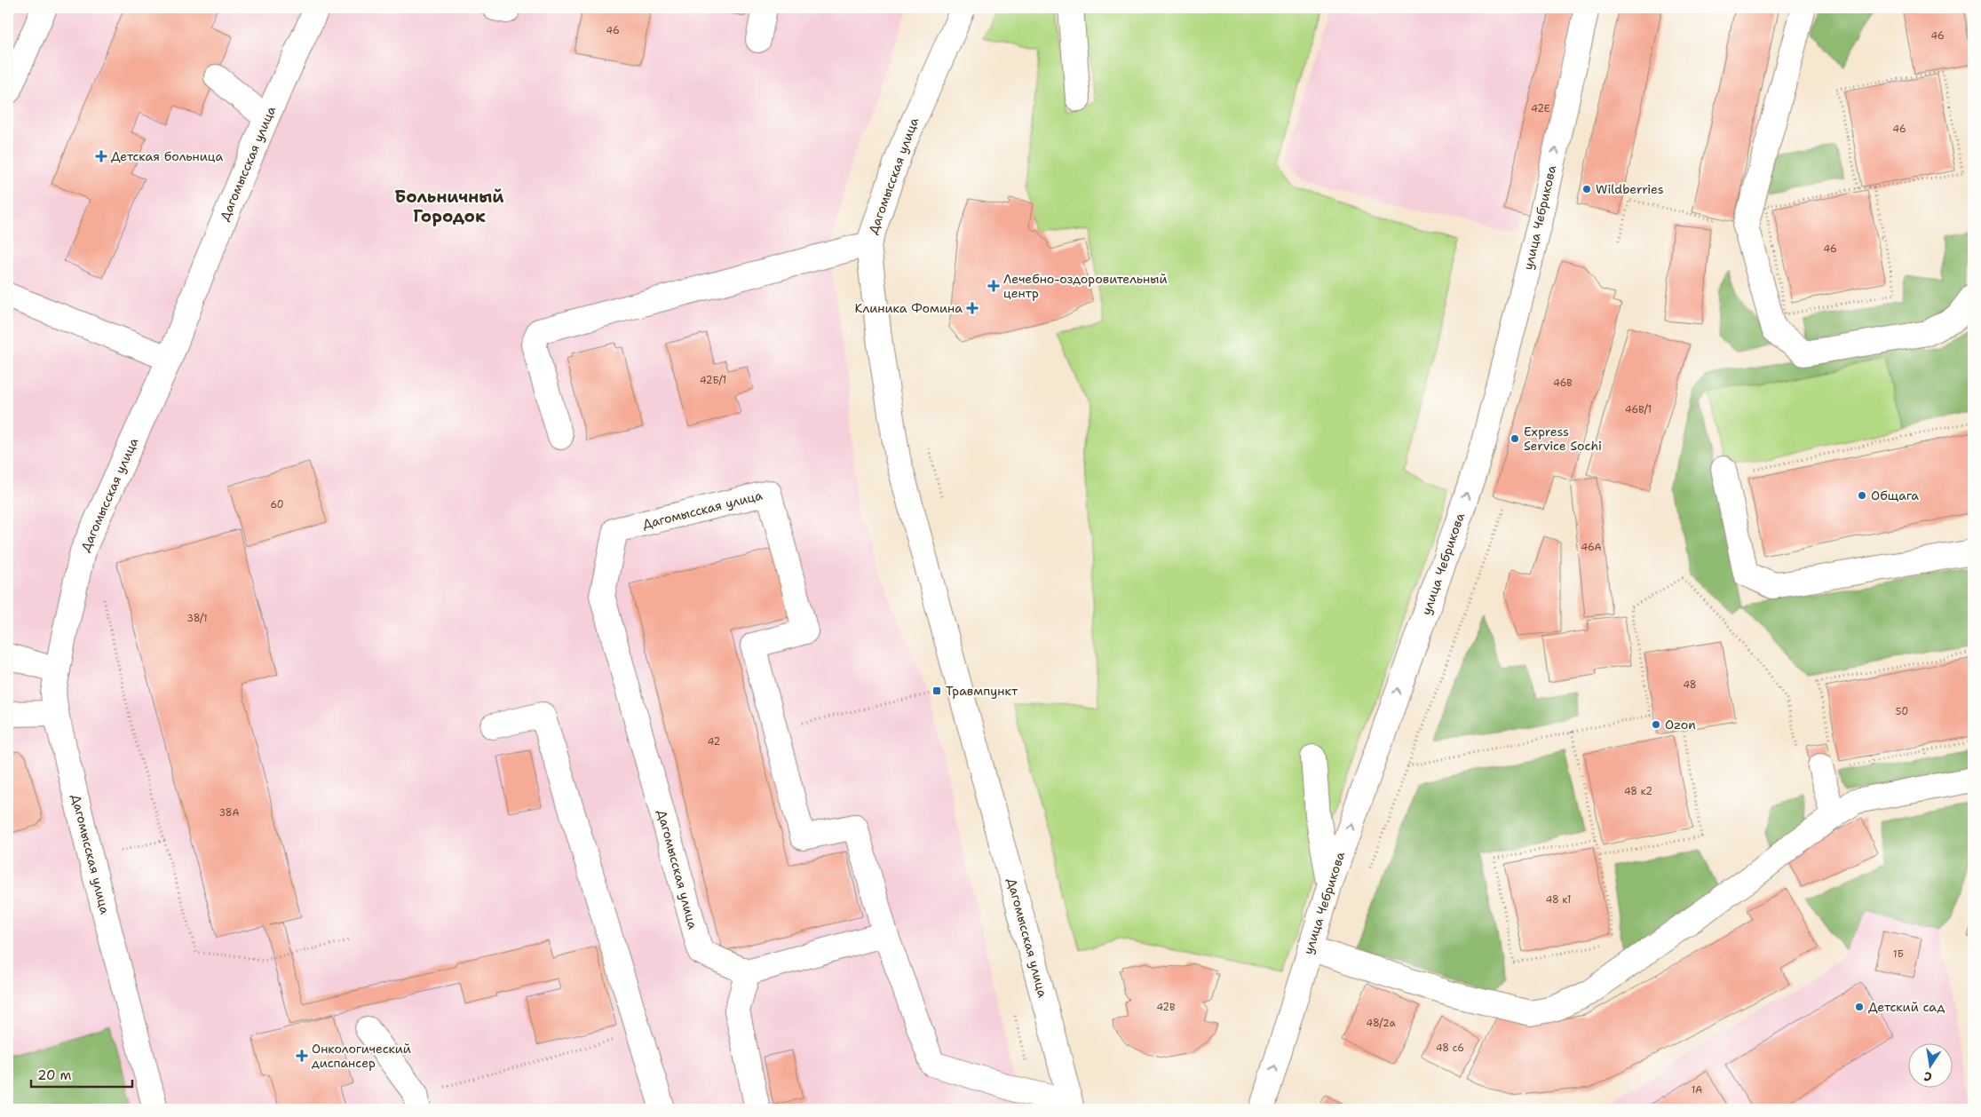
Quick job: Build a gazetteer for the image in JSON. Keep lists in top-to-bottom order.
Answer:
{
  "streets": {
    "street": ["Дагомысская улица", "улица Чебрикова"]
  },
  "one_way": ["улица Чебрикова"],
  "districts": ["Больничный Городок"],
  "places": {
    "health": [
      "Детская больница",
      "Лечебно-оздоровительный центр",
      "Клиника Фомина",
      "Онкологический диспансер"
    ],
    "other": [
      "Wildberries",
      "Express Service Sochi",
      "Общага",
      "Ozon",
      "Детский сад"
    ],
    "transit": ["Травмпункт"]
  },
  "house_numbers": [
    "46",
    "46",
    "42Е",
    "46",
    "46",
    "42Б/1",
    "46В",
    "46В/1",
    "60",
    "46А",
    "38/1",
    "48",
    "50",
    "42",
    "48 к2",
    "38А",
    "48 к1",
    "1Б",
    "42В",
    "48/2а",
    "48 с6",
    "1А"
  ],
  "scale_bar": "20 m",
  "north": "bottom"
}
